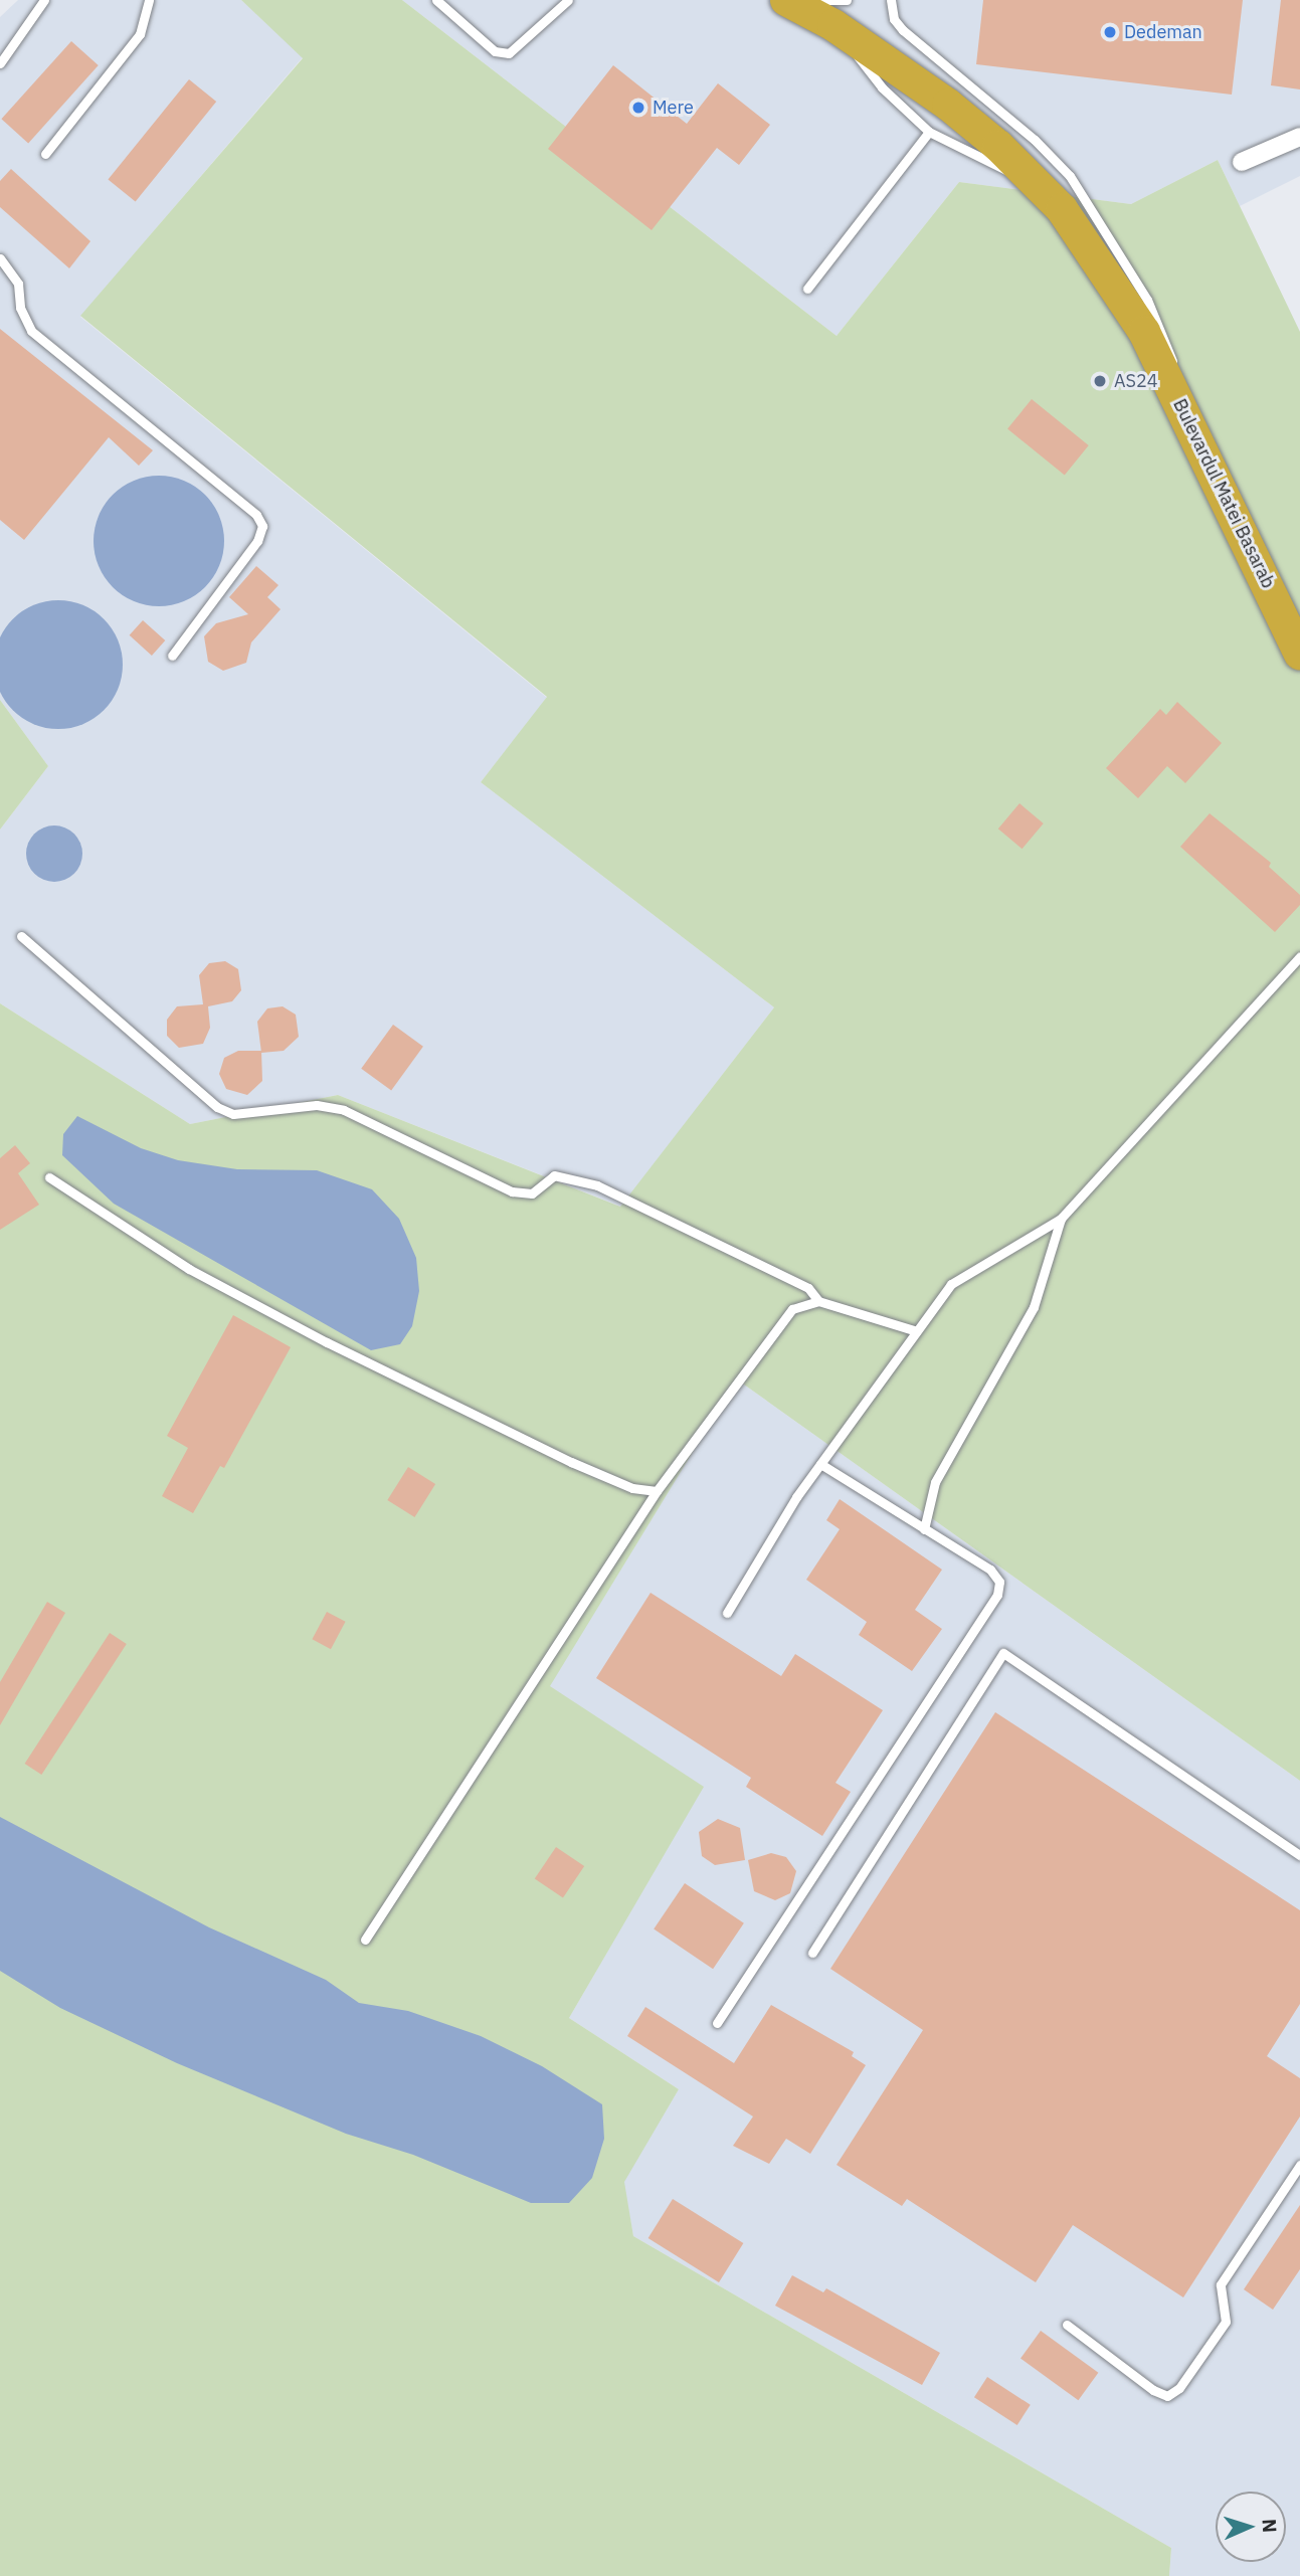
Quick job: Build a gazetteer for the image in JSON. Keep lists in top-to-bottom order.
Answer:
{
  "streets": {
    "highway": ["Bulevardul Matei Basarab"]
  },
  "places": ["Dedeman", "Mere", "AS24"],
  "north": "right"
}
